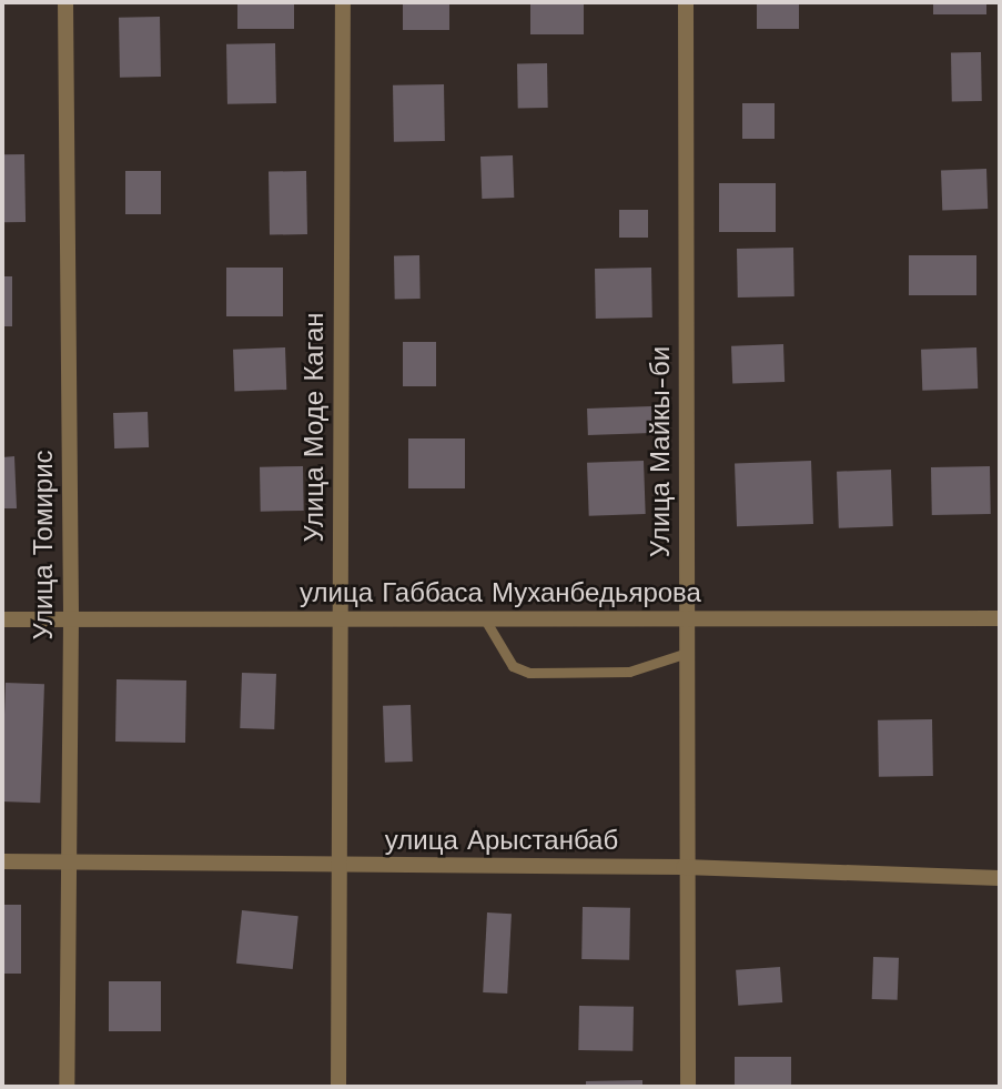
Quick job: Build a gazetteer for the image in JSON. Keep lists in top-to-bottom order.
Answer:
{
  "streets": {
    "street": [
      "Улица Моде Каган",
      "Улица Майкы-би",
      "Улица Томирис",
      "улица Габбаса Муханбедьярова",
      "улица Арыстанбаб"
    ]
  },
  "crossings": [
    ["Улица Моде Каган", "улица Габбаса Муханбедьярова"],
    ["Улица Моде Каган", "улица Арыстанбаб"],
    ["Улица Майкы-би", "улица Габбаса Муханбедьярова"],
    ["Улица Майкы-би", "улица Арыстанбаб"],
    ["Улица Томирис", "улица Габбаса Муханбедьярова"],
    ["Улица Томирис", "улица Арыстанбаб"]
  ]
}
